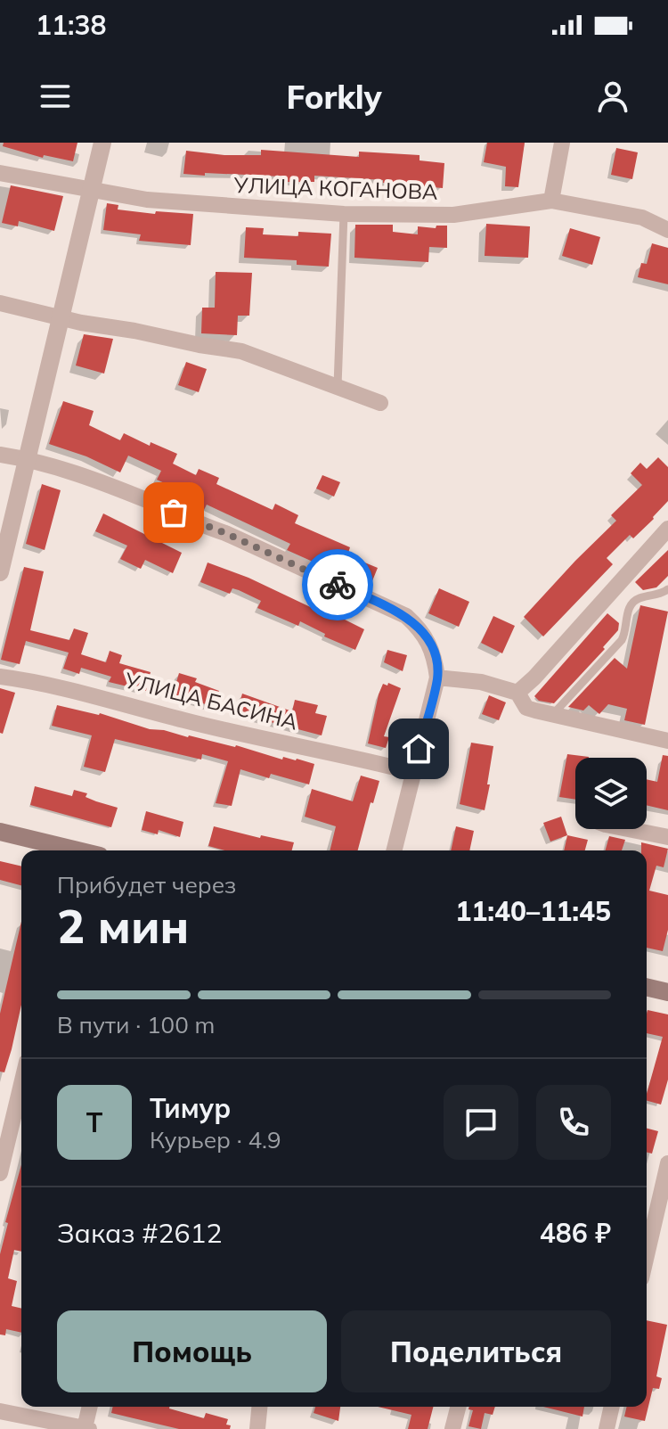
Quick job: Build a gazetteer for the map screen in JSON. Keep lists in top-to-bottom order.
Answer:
{
  "streets": {
    "street": ["УЛИЦА КОГАНОВА", "УЛИЦА БАСИНА"]
  },
  "page": {
    "status": "11:38",
    "header": "Forkly",
    "heading": ["2 мин", "Прибудет через", "11:40–11:45"],
    "panel": [
      "Тимур",
      "Курьер · 4.9",
      "Заказ #2612",
      "486 ₽"
    ],
    "bar": "В пути · 100 m",
    "round": "Т",
    "buttons": ["Помощь", "Поделиться"]
  }
}
